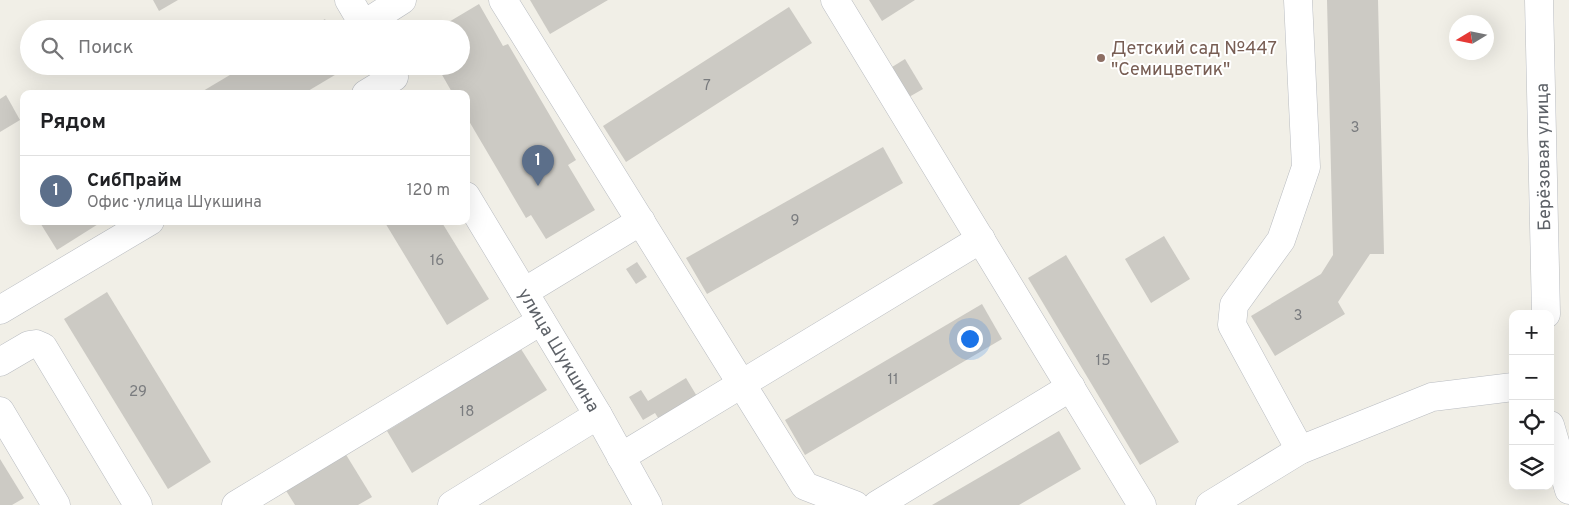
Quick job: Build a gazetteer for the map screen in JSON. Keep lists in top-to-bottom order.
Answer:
{
  "streets": {
    "street": ["Берёзовая улица", "улица Шукшина"]
  },
  "places": ["Детский сад №447 \"Семицветик\""],
  "house_numbers": [
    "7",
    "3",
    "9",
    "16",
    "3",
    "15",
    "11",
    "29",
    "18"
  ],
  "north": "left",
  "page": {
    "search": "Поиск",
    "heading": "Рядом",
    "pins": "1",
    "list": [
      {
        "mark": "1",
        "name": "СибПрайм",
        "note": "Офис · улица Шукшина",
        "value": "120 m"
      }
    ],
    "map_buttons": ["+", "−"]
  }
}
